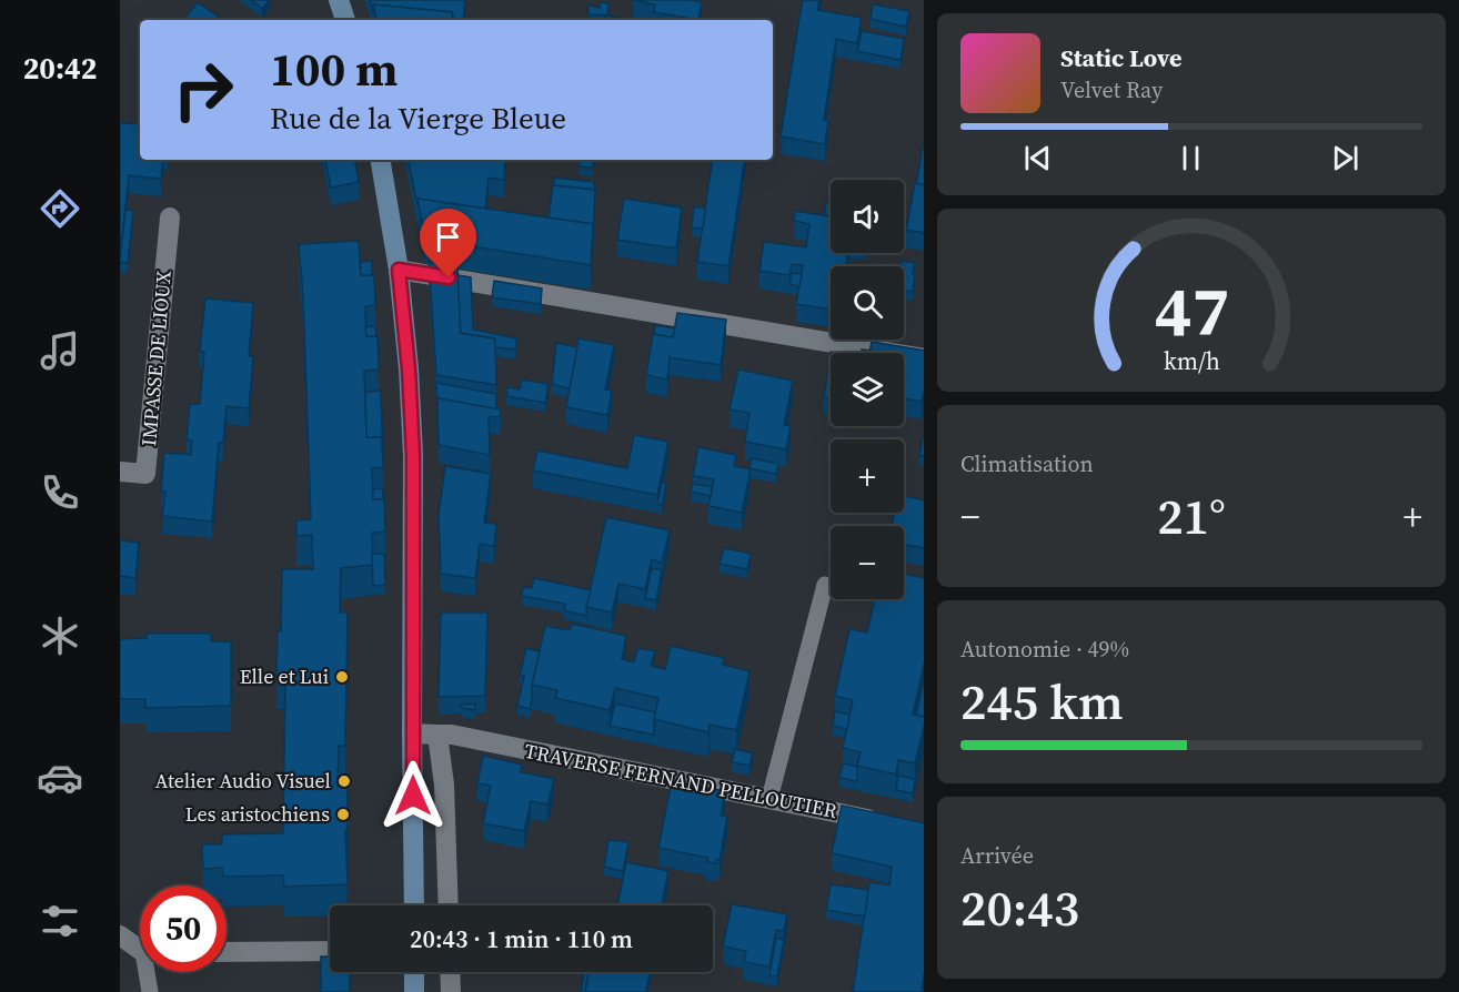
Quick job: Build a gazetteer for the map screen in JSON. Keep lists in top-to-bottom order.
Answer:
{
  "streets": {
    "street": ["IMPASSE DE LIOUX", "TRAVERSE FERNAND PELLOUTIER"]
  },
  "places": ["Elle et Lui", "Atelier Audio Visuel", "Les aristochiens"],
  "page": {
    "tabs": "20:42",
    "turn": ["100 m", "Rue de la Vierge Bleue"],
    "song": ["Static Love", "Velvet Ray"],
    "map_buttons": ["+", "−"],
    "tile": [
      "Climatisation",
      ["Autonomie · 49%", "245 km"],
      ["Arrivée", "20:43"]
    ],
    "heat": ["−", "21°", "+"],
    "limit": "50",
    "trip": "20:43 · 1 min · 110 m",
    "gauge": ["47", "km/h"]
  }
}
